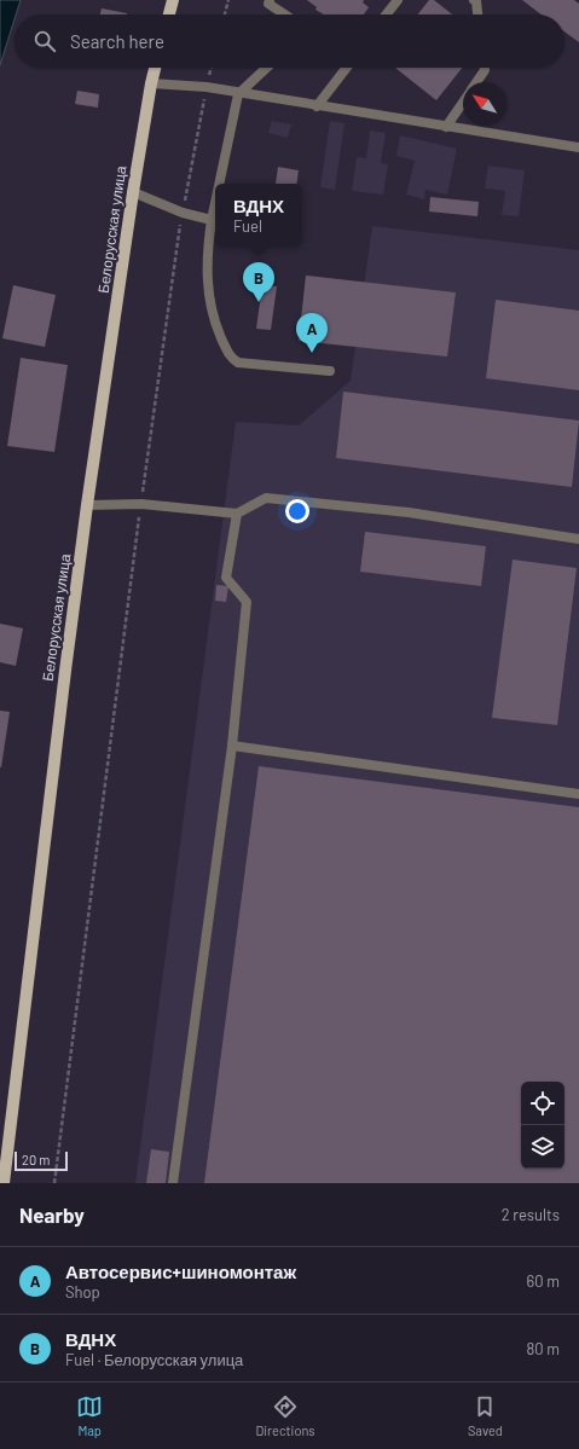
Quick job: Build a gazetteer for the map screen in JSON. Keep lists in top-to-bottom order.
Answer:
{
  "streets": {
    "main road": ["Белорусская улица"]
  },
  "scale_bar": "20 m",
  "north": "top left",
  "page": {
    "search": "Search here",
    "popup": ["ВДНХ", "Fuel"],
    "pins": ["B", "A"],
    "scale": "20 m",
    "heading": ["Nearby", "2 results"],
    "list": [
      {
        "mark": "A",
        "name": "Автосервис+шиномонтаж",
        "note": "Shop",
        "value": "60 m"
      },
      {
        "mark": "B",
        "name": "ВДНХ",
        "note": "Fuel · Белорусская улица",
        "value": "80 m"
      }
    ],
    "nav": ["Map", "Directions", "Saved"]
  }
}
